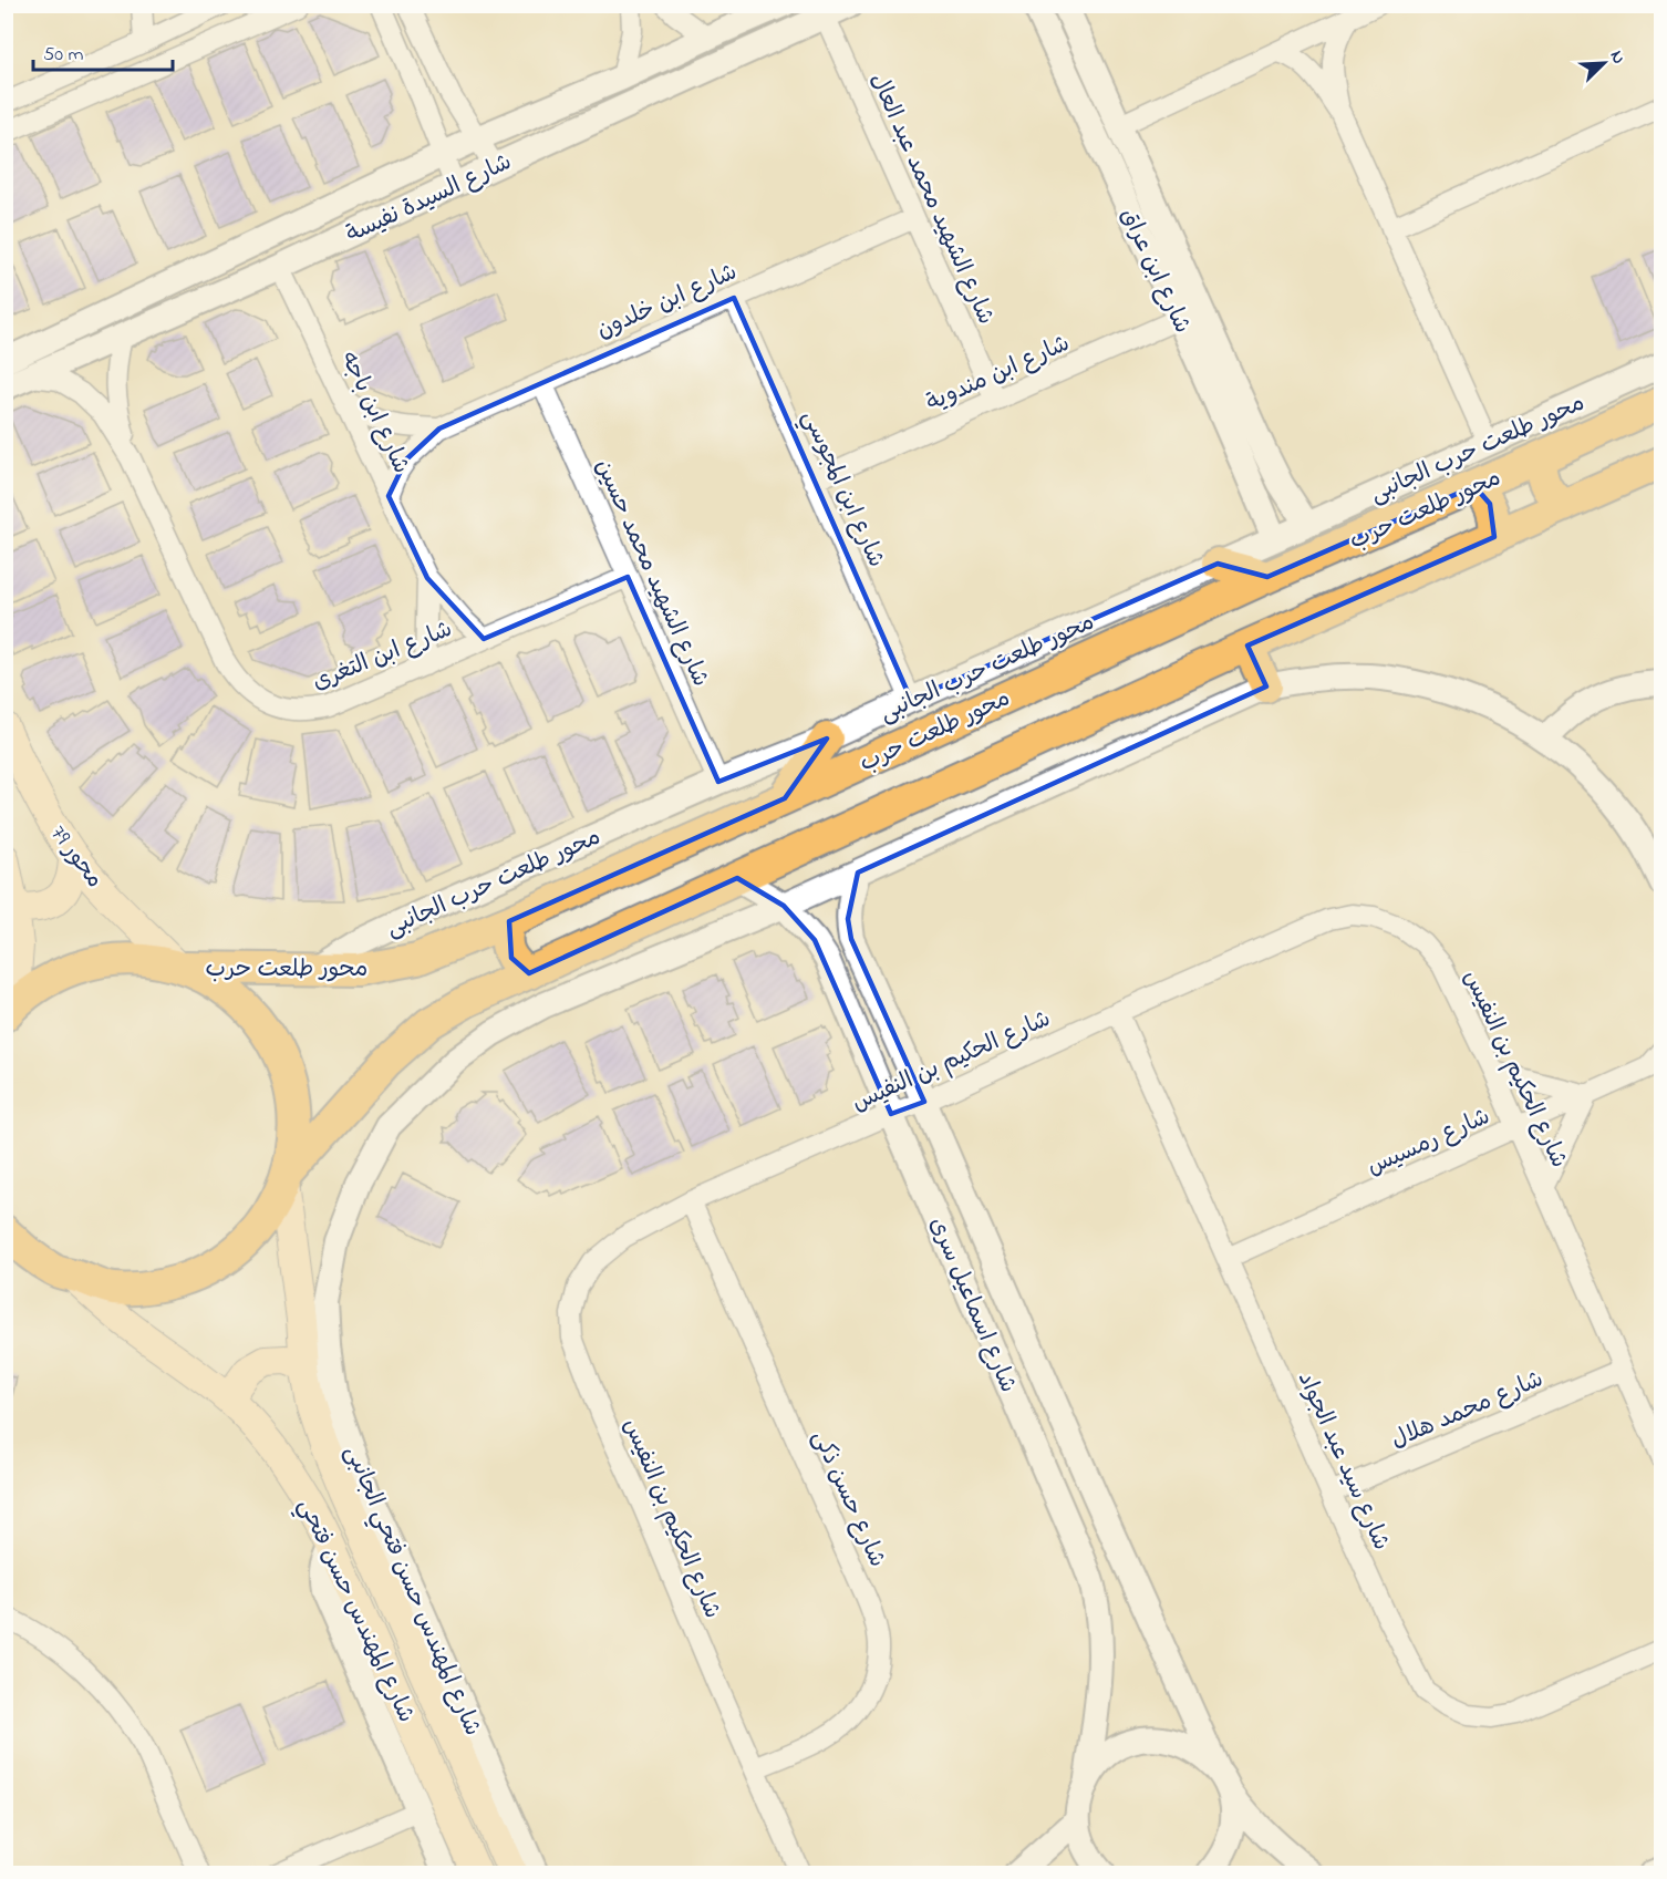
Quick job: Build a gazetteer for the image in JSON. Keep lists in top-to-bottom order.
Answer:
{
  "streets": {
    "main road": ["محور طلعت حرب", "محور 79", "شارع المهندس حسن فتحي"],
    "street": [
      "شارع السيدة نفيسة",
      "شارع الشهيد محمد عبد العال",
      "شارع ابن عراق",
      "شارع ابن خلدون",
      "شارع ابن مندوية",
      "شارع ابن باجه",
      "محور طلعت حرب الجانبى",
      "شارع ابن المجوسي",
      "شارع الشهيد محمد حسين",
      "شارع ابن التغرى",
      "شارع الحكيم بن النفيس",
      "شارع رمسيس",
      "شارع اسماعيل سرى",
      "شارع محمد هلال",
      "شارع سيد عبد الجواد",
      "شارع حسن ذكى",
      "شارع المهندس حسن فتحي الجانبى"
    ]
  },
  "crossings": [
    ["شارع السيدة نفيسة", "شارع الشهيد محمد عبد العال"],
    ["شارع السيدة نفيسة", "شارع ابن باجه"],
    ["شارع السيدة نفيسة", "شارع ابن التغرى"],
    ["شارع الشهيد محمد عبد العال", "شارع ابن خلدون"],
    ["شارع الشهيد محمد عبد العال", "شارع ابن مندوية"],
    ["شارع ابن عراق", "شارع ابن مندوية"],
    ["شارع ابن عراق", "محور طلعت حرب الجانبى"],
    ["شارع ابن خلدون", "شارع ابن باجه"],
    ["شارع ابن خلدون", "شارع ابن المجوسي"],
    ["شارع ابن خلدون", "شارع الشهيد محمد حسين"],
    ["شارع ابن مندوية", "شارع ابن المجوسي"],
    ["شارع ابن باجه", "شارع ابن التغرى"],
    ["محور طلعت حرب الجانبى", "شارع ابن المجوسي"],
    ["محور طلعت حرب الجانبى", "محور طلعت حرب"],
    ["محور طلعت حرب الجانبى", "شارع الشهيد محمد حسين"],
    ["محور طلعت حرب", "محور 79"],
    ["شارع الشهيد محمد حسين", "شارع ابن التغرى"],
    ["شارع الحكيم بن النفيس", "شارع رمسيس"],
    ["شارع الحكيم بن النفيس", "شارع اسماعيل سرى"],
    ["شارع الحكيم بن النفيس", "شارع محمد هلال"],
    ["شارع الحكيم بن النفيس", "شارع سيد عبد الجواد"],
    ["شارع الحكيم بن النفيس", "شارع حسن ذكى"],
    ["شارع رمسيس", "شارع سيد عبد الجواد"],
    ["شارع اسماعيل سرى", "شارع المهندس حسن فتحي الجانبى"],
    ["شارع محمد هلال", "شارع سيد عبد الجواد"],
    ["شارع المهندس حسن فتحي الجانبى", "شارع المهندس حسن فتحي"]
  ],
  "scale_bar": "50 m",
  "north": "top right"
}
